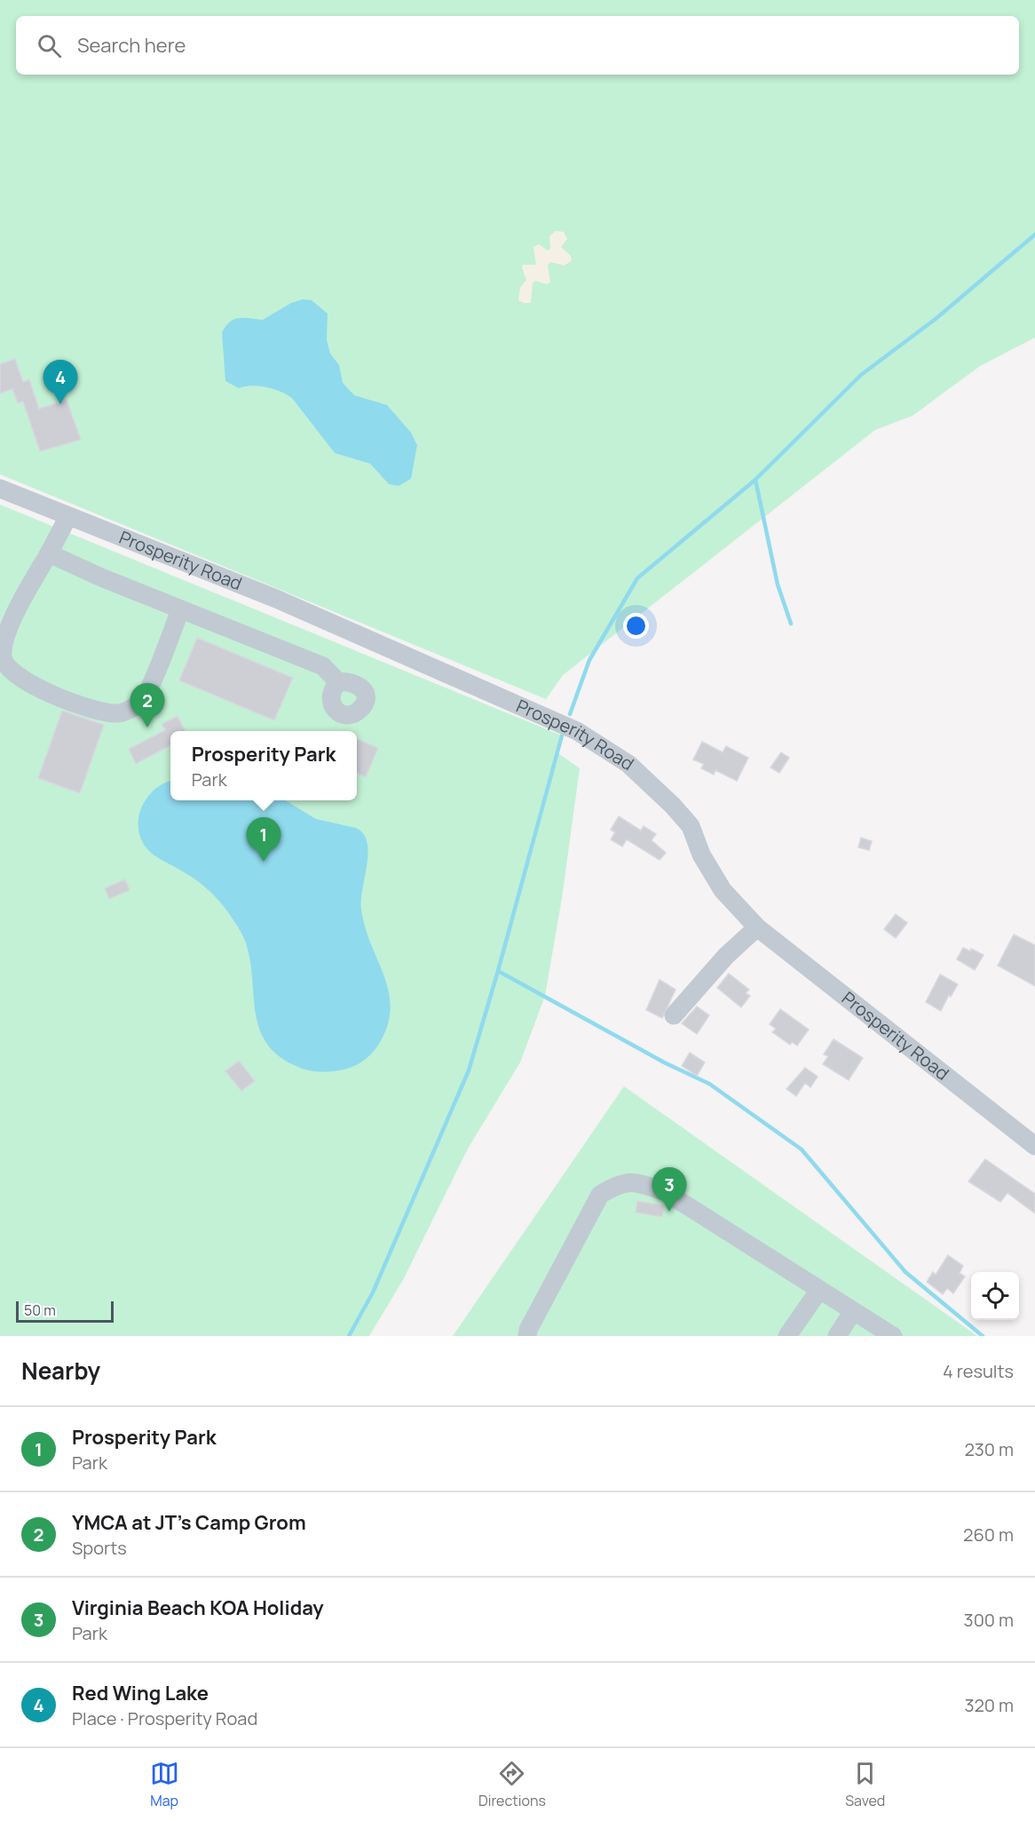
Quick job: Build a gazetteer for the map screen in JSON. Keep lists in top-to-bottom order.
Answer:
{
  "streets": {
    "street": ["Prosperity Road"]
  },
  "scale_bar": "50 m",
  "page": {
    "search": "Search here",
    "pins": [
      "4",
      "2",
      "1",
      "3"
    ],
    "popup": ["Prosperity Park", "Park"],
    "scale": "50 m",
    "heading": ["Nearby", "4 results"],
    "list": [
      {
        "mark": "1",
        "name": "Prosperity Park",
        "note": "Park",
        "value": "230 m"
      },
      {
        "mark": "2",
        "name": "YMCA at JT's Camp Grom",
        "note": "Sports",
        "value": "260 m"
      },
      {
        "mark": "3",
        "name": "Virginia Beach KOA Holiday",
        "note": "Park",
        "value": "300 m"
      },
      {
        "mark": "4",
        "name": "Red Wing Lake",
        "note": "Place · Prosperity Road",
        "value": "320 m"
      }
    ],
    "nav": ["Map", "Directions", "Saved"]
  }
}
